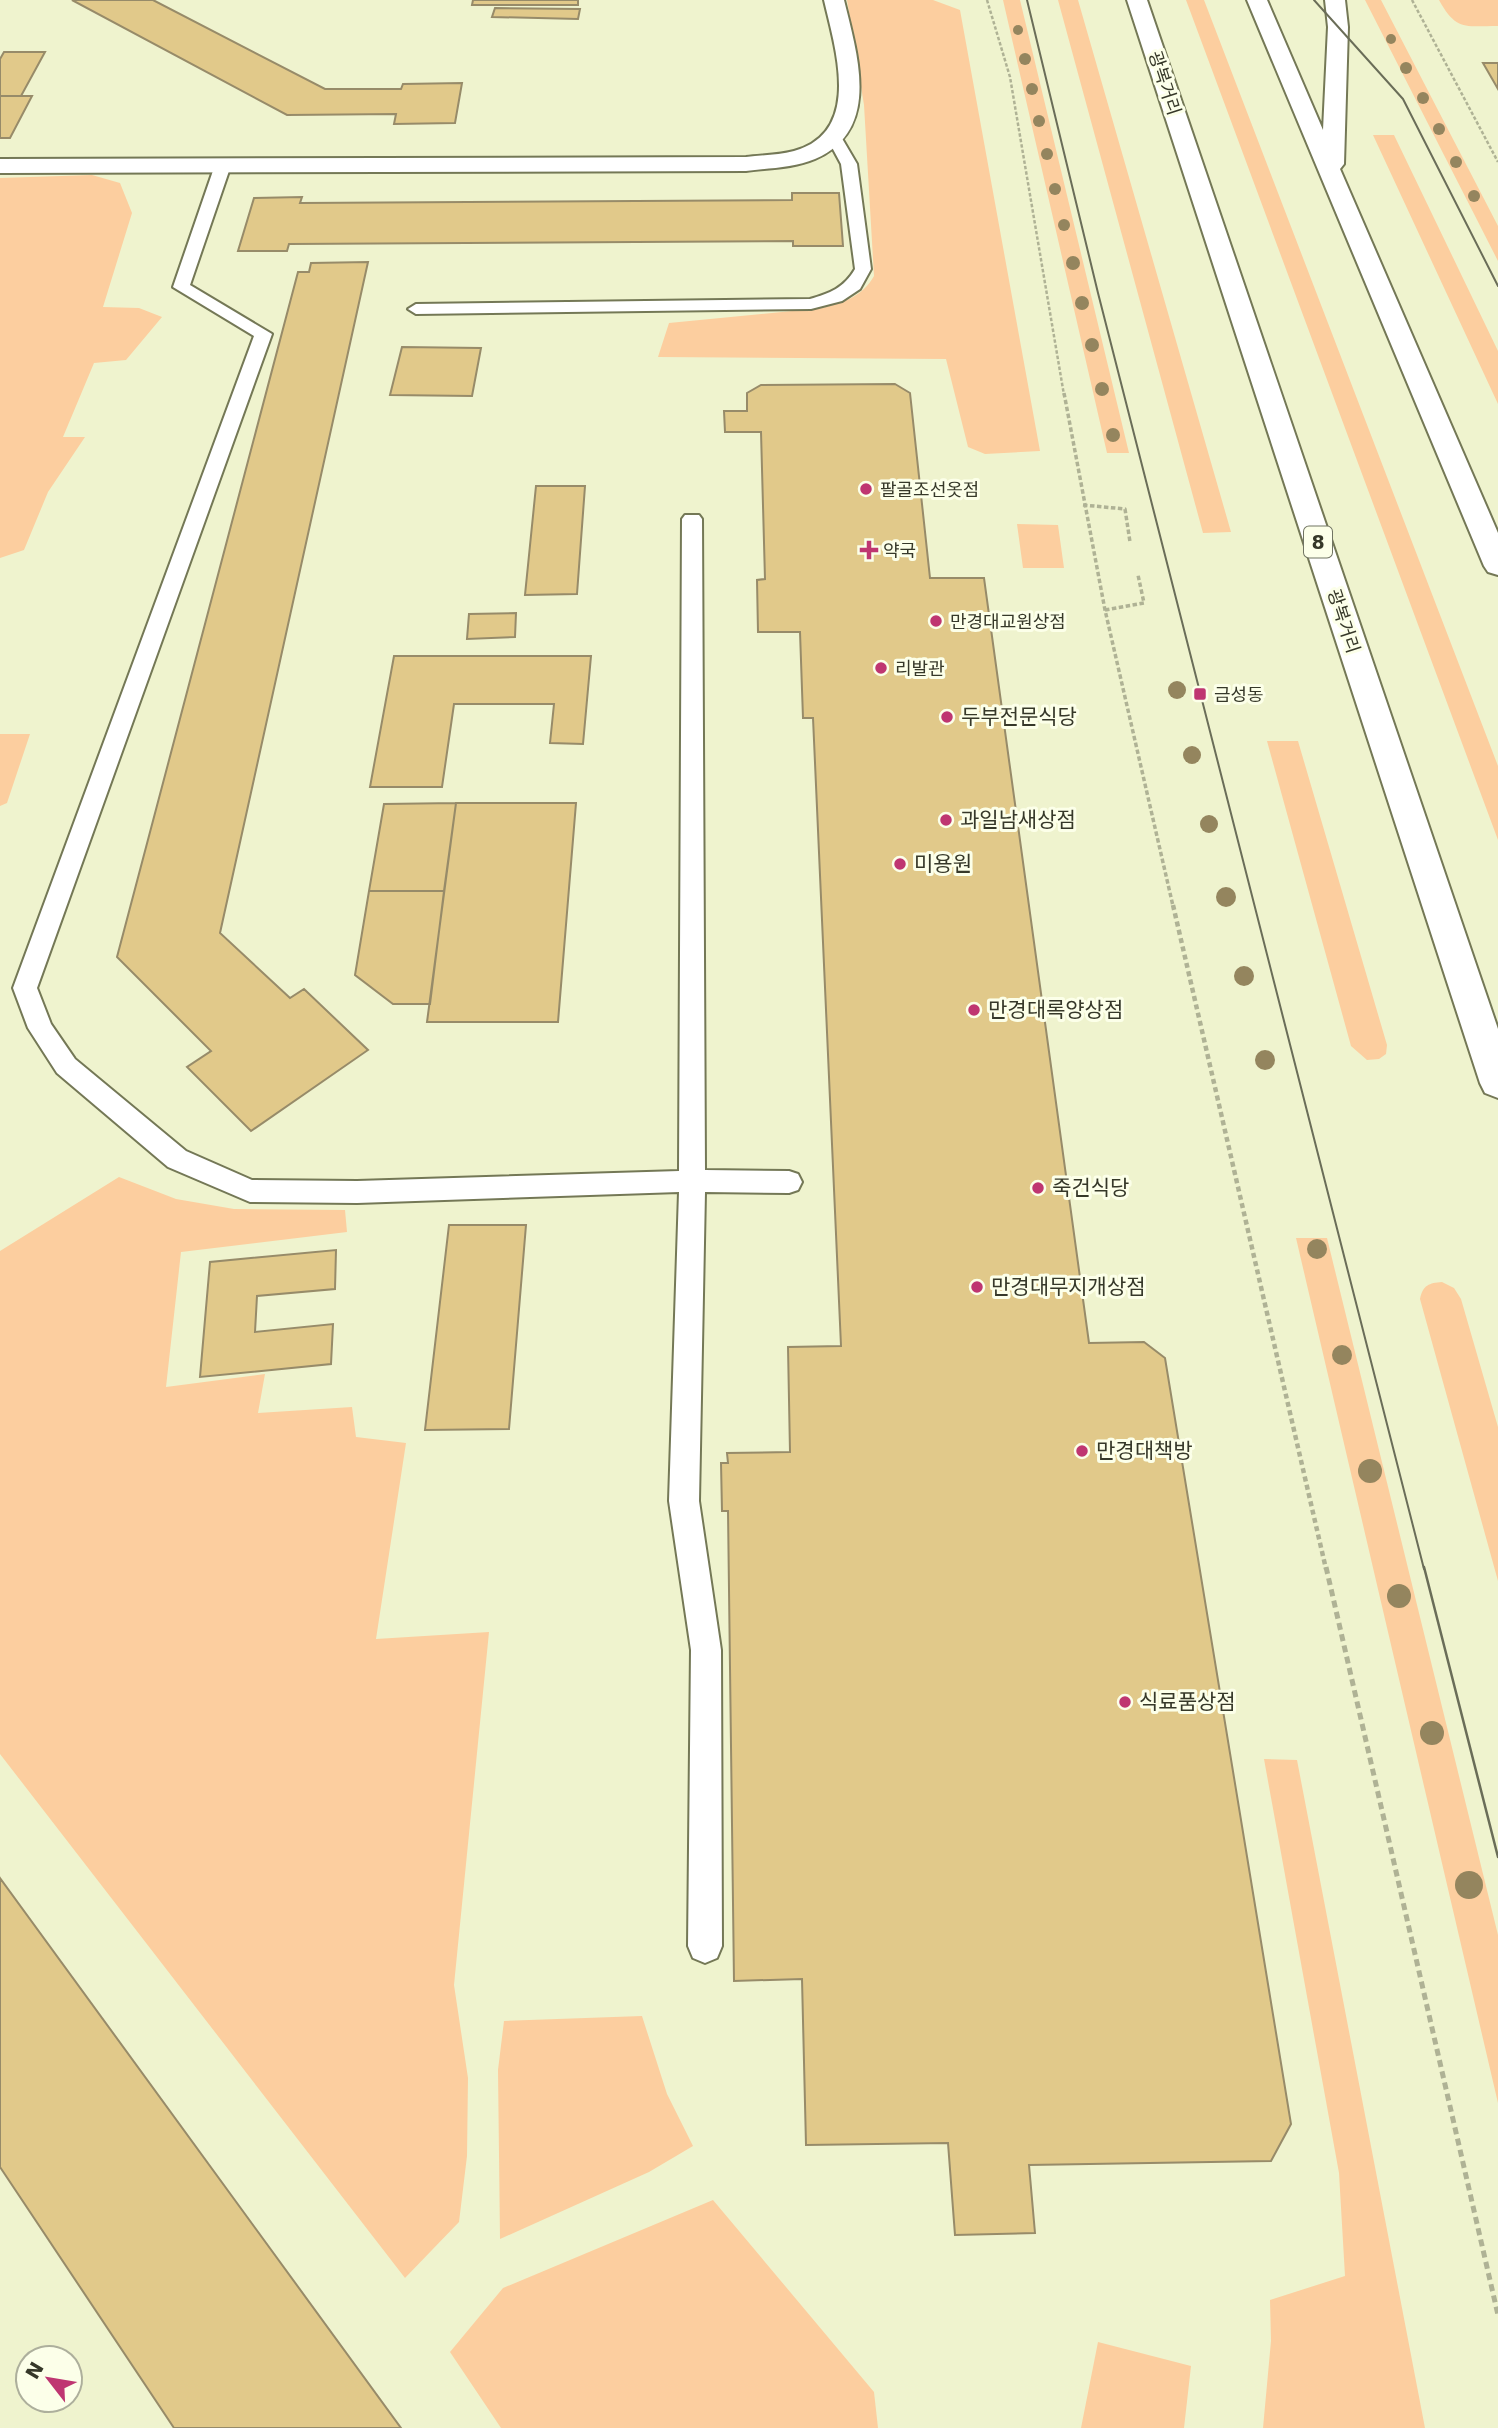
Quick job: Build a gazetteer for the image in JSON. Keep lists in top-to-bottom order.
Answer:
{
  "streets": {
    "main road": ["광복거리", "8"]
  },
  "places": {
    "other": [
      "팔골조선옷점",
      "만경대교원상점",
      "리발관",
      "두부전문식당",
      "과일남새상점",
      "미용원",
      "만경대록양상점",
      "죽건식당",
      "만경대무지개상점",
      "만경대책방",
      "식료품상점"
    ],
    "health": ["약국"],
    "transit": ["금성동"]
  },
  "north": "top left"
}
